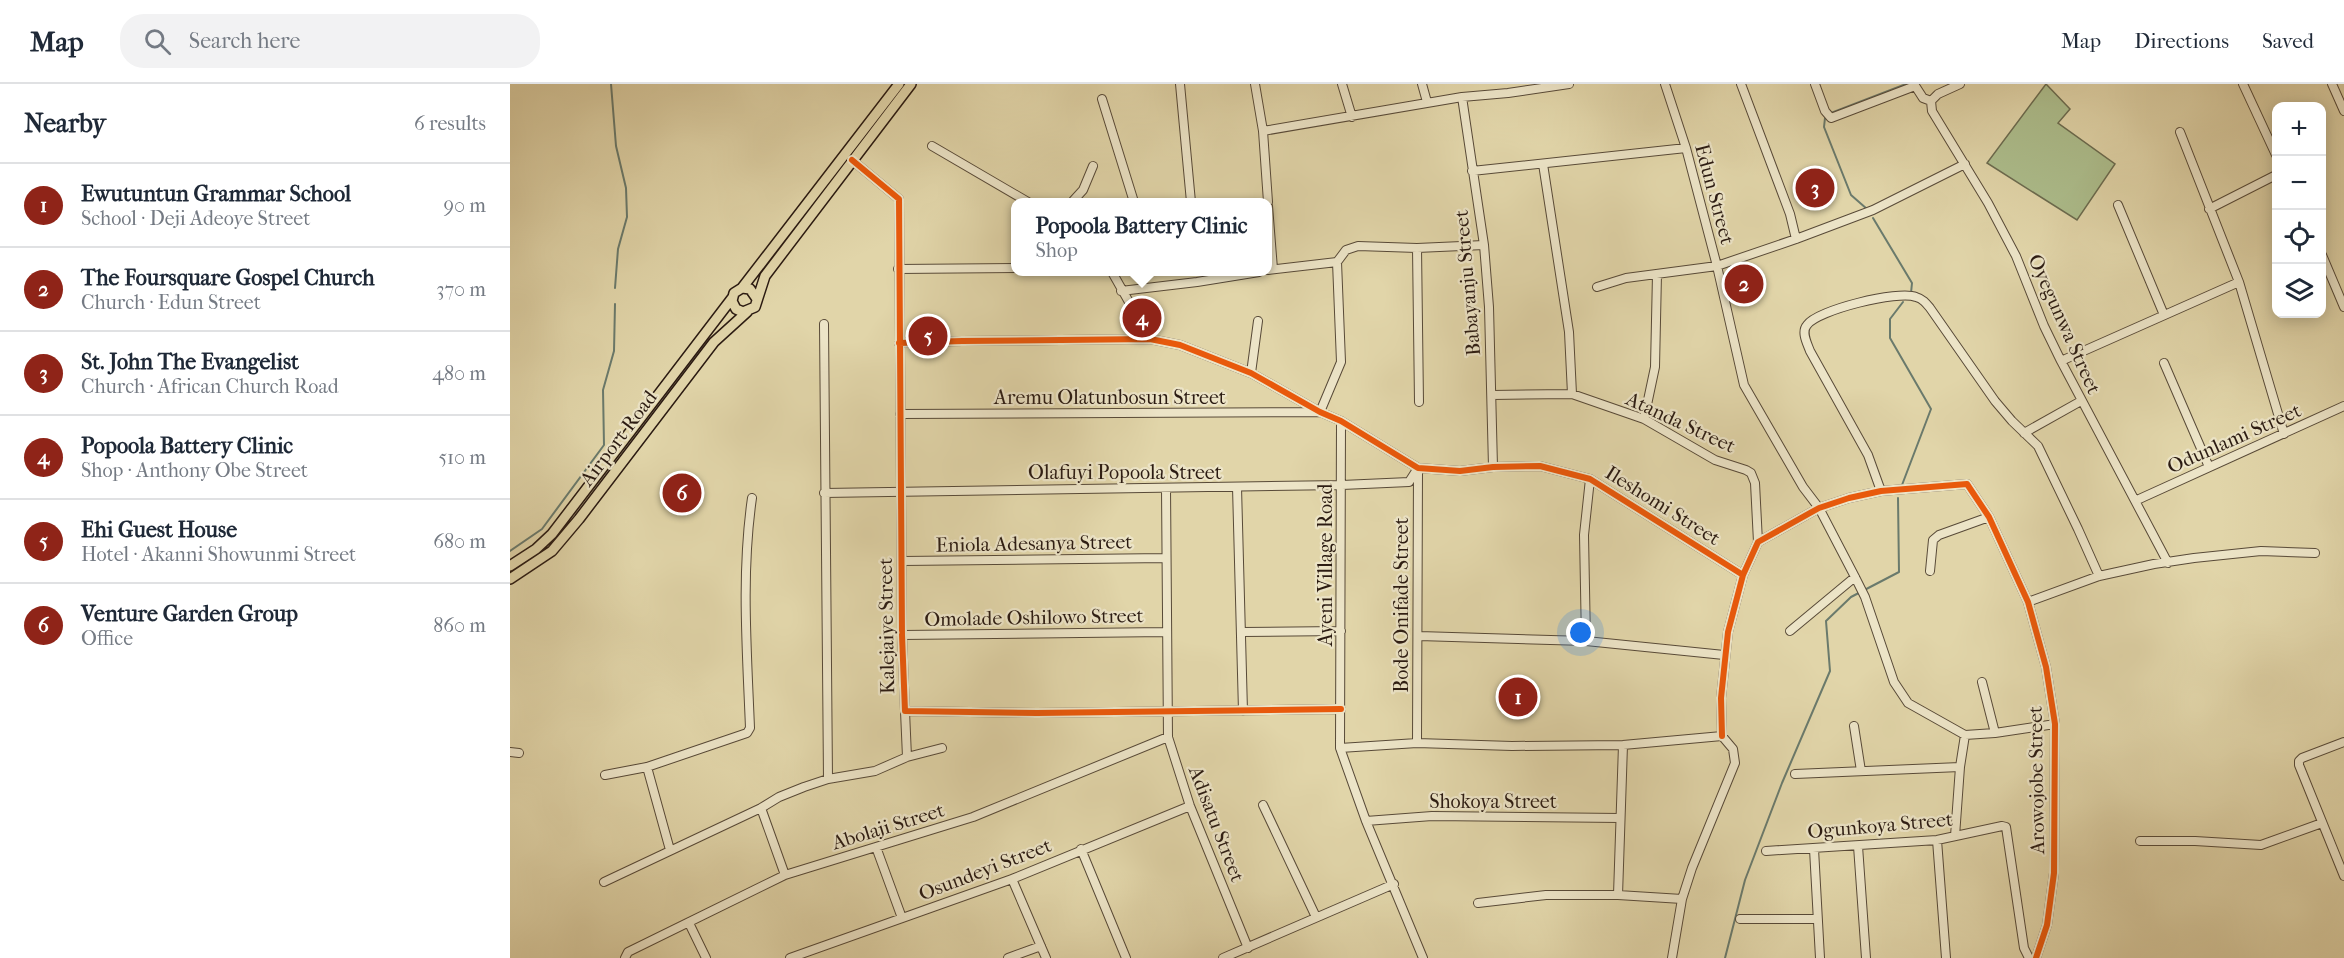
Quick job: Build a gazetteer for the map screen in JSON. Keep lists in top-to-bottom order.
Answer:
{
  "streets": {
    "main road": ["Airport Road"],
    "street": [
      "Edun Street",
      "Babayanju Street",
      "Oyegunwa Street",
      "Aremu Olatunbosun Street",
      "Atanda Street",
      "Odunlami Street",
      "Olafuyi Popoola Street",
      "Ileshomi Street",
      "Eniola Adesanya Street",
      "Ayeni Village Road",
      "Bode Onifade Street",
      "Omolade Oshilowo Street",
      "Kalejaiye Street",
      "Arowojobe Street",
      "Shokoya Street",
      "Adisatu Street",
      "Ogunkoya Street",
      "Abolaji Street",
      "Osundeyi Street"
    ]
  },
  "crossings": [
    ["Babayanju Street", "Atanda Street"],
    ["Babayanju Street", "Ileshomi Street"],
    ["Oyegunwa Street", "Odunlami Street"],
    ["Aremu Olatunbosun Street", "Kalejaiye Street"],
    ["Olafuyi Popoola Street", "Ileshomi Street"],
    ["Olafuyi Popoola Street", "Ayeni Village Road"],
    ["Olafuyi Popoola Street", "Bode Onifade Street"],
    ["Olafuyi Popoola Street", "Kalejaiye Street"],
    ["Olafuyi Popoola Street", "Adisatu Street"],
    ["Ileshomi Street", "Bode Onifade Street"],
    ["Eniola Adesanya Street", "Kalejaiye Street"],
    ["Eniola Adesanya Street", "Adisatu Street"],
    ["Ayeni Village Road", "Kalejaiye Street"],
    ["Omolade Oshilowo Street", "Kalejaiye Street"],
    ["Omolade Oshilowo Street", "Adisatu Street"],
    ["Kalejaiye Street", "Adisatu Street"],
    ["Adisatu Street", "Abolaji Street"],
    ["Adisatu Street", "Osundeyi Street"]
  ],
  "page": {
    "header": "Map",
    "search": "Search here",
    "nav": ["Map", "Directions", "Saved"],
    "heading": ["Nearby", "6 results"],
    "map_buttons": ["+", "−"],
    "list": [
      {
        "mark": "1",
        "name": "Ewutuntun Grammar School",
        "note": "School · Deji Adeoye Street",
        "value": "90 m"
      },
      {
        "mark": "2",
        "name": "The Foursquare Gospel Church",
        "note": "Church · Edun Street",
        "value": "370 m"
      },
      {
        "mark": "3",
        "name": "St. John The Evangelist",
        "note": "Church · African Church Road",
        "value": "480 m"
      },
      {
        "mark": "4",
        "name": "Popoola Battery Clinic",
        "note": "Shop · Anthony Obe Street",
        "value": "510 m"
      },
      {
        "mark": "5",
        "name": "Ehi Guest House",
        "note": "Hotel · Akanni Showunmi Street",
        "value": "680 m"
      },
      {
        "mark": "6",
        "name": "Venture Garden Group",
        "note": "Office",
        "value": "860 m"
      }
    ],
    "pins": [
      "3",
      "2",
      "4",
      "5",
      "6",
      "1"
    ],
    "popup": ["Popoola Battery Clinic", "Shop"]
  }
}
